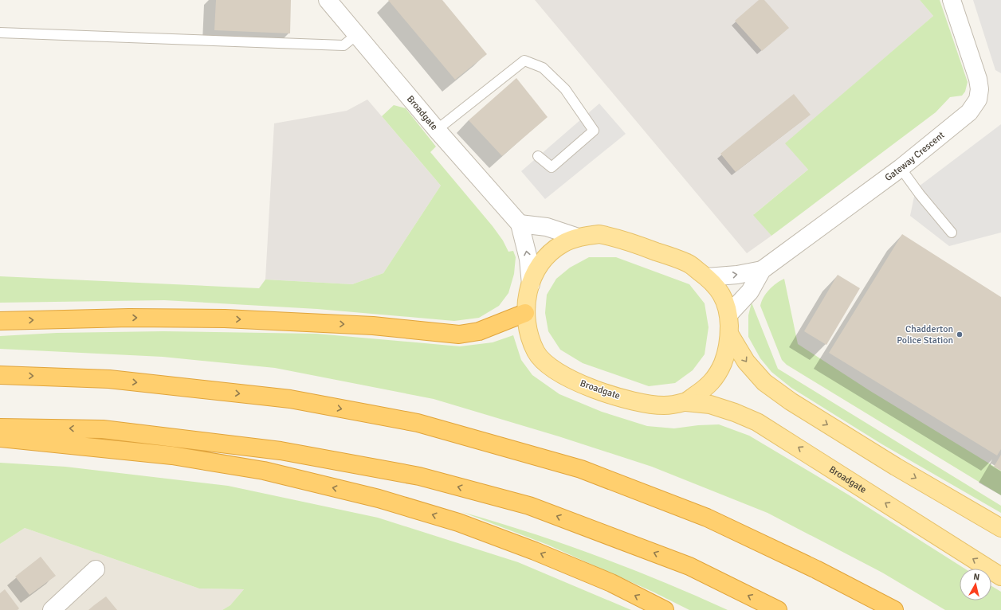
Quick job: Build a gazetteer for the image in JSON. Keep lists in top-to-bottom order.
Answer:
{
  "streets": {
    "main road": ["Broadgate"],
    "street": ["Gateway Crescent"]
  },
  "crossings": [
    ["Broadgate", "Gateway Crescent"]
  ],
  "places": ["Chadderton Police Station"],
  "north": "top"
}
